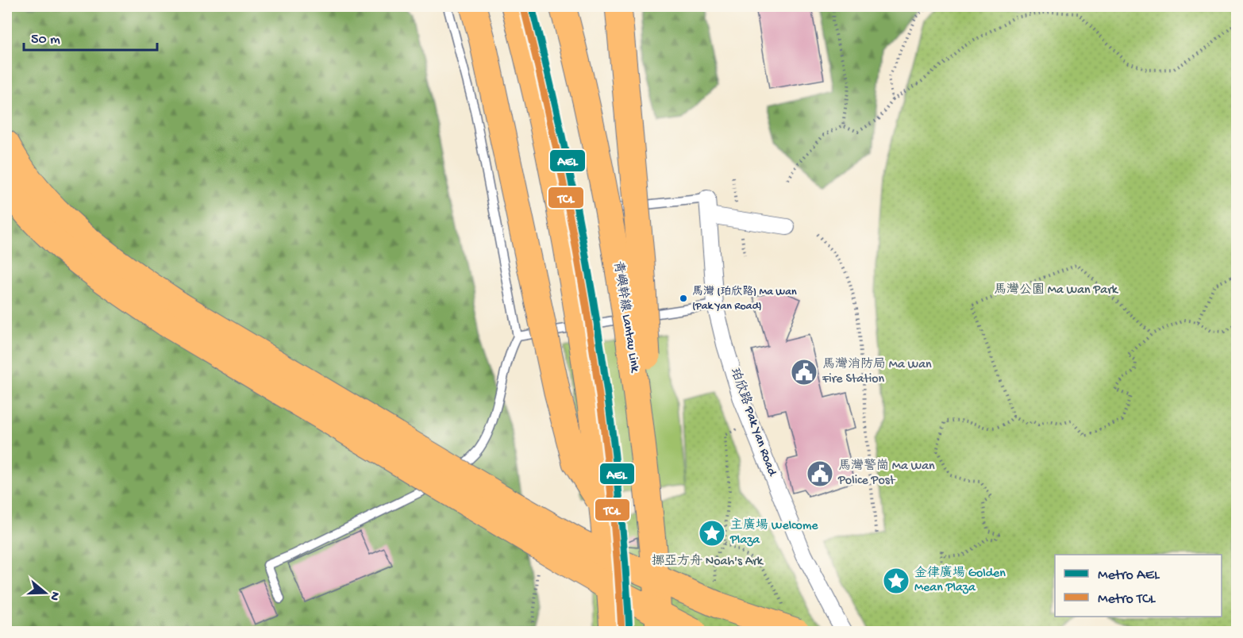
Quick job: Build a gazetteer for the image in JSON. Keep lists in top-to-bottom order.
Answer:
{
  "streets": {
    "highway": ["青嶼幹線 Lantau Link"],
    "street": ["珀欣路 Pak Yan Road"]
  },
  "parks": ["馬灣公園 Ma Wan Park", "挪亞方舟 Noah's Ark"],
  "places": {
    "other": ["馬灣 (珀欣路) Ma Wan (Pak Yan Road)"],
    "public building": ["馬灣消防局 Ma Wan Fire Station", "馬灣警崗 Ma Wan Police Post"],
    "place": ["主廣場 Welcome Plaza", "金律廣場 Golden Mean Plaza"]
  },
  "lines": ["metro line AEL", "metro line TCL"],
  "legend": ["Metro AEL", "Metro TCL"],
  "scale_bar": "50 m",
  "north": "right"
}
